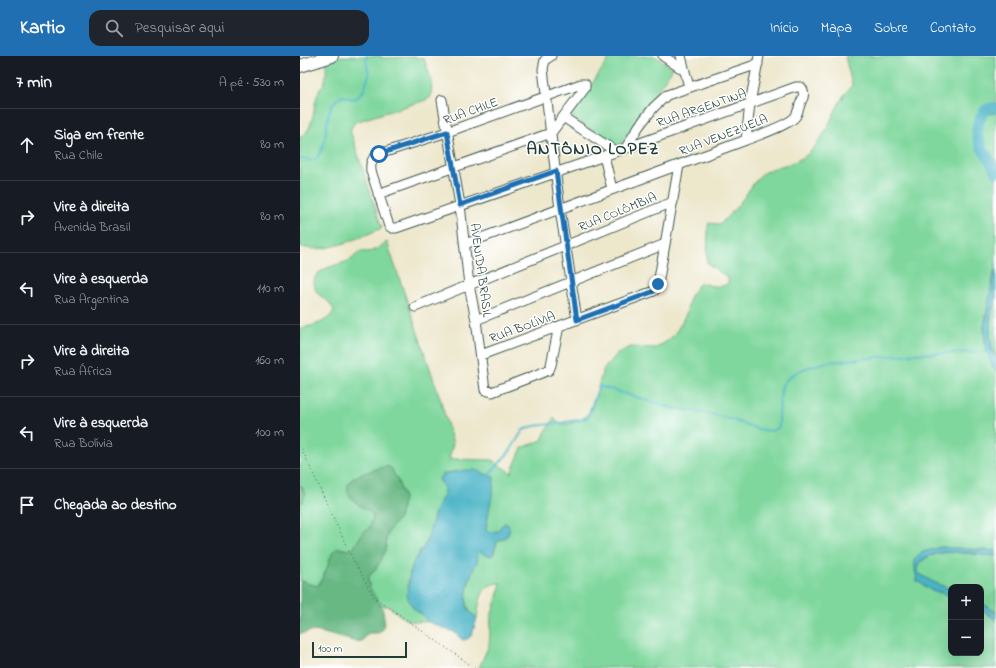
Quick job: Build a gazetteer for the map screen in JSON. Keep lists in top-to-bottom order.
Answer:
{
  "streets": {
    "street": [
      "RUA ARGENTINA",
      "RUA CHILE",
      "RUA VENEZUELA",
      "RUA COLÔMBIA",
      "AVENIDA BRASIL",
      "RUA BOLÍVIA"
    ]
  },
  "crossings": [
    ["RUA ARGENTINA", "RUA CHILE"],
    ["RUA ARGENTINA", "RUA VENEZUELA"],
    ["RUA ARGENTINA", "AVENIDA BRASIL"],
    ["RUA CHILE", "AVENIDA BRASIL"],
    ["RUA VENEZUELA", "AVENIDA BRASIL"],
    ["RUA COLÔMBIA", "AVENIDA BRASIL"],
    ["AVENIDA BRASIL", "RUA BOLÍVIA"]
  ],
  "districts": ["ANTÔNIO LOPEZ"],
  "scale_bar": "100 m",
  "page": {
    "header": "Kartio",
    "search": "Pesquisar aqui",
    "nav": [
      "Início",
      "Mapa",
      "Sobre",
      "Contato"
    ],
    "heading": ["7 min", "A pé · 530 m"],
    "list": [
      ["Siga em frente", "Rua Chile", "80 m"],
      ["Vire à direita", "Avenida Brasil", "80 m"],
      ["Vire à esquerda", "Rua Argentina", "110 m"],
      ["Vire à direita", "Rua África", "160 m"],
      ["Vire à esquerda", "Rua Bolívia", "100 m"],
      "Chegada ao destino"
    ],
    "map_buttons": ["+", "−"],
    "scale": "100 m"
  }
}
